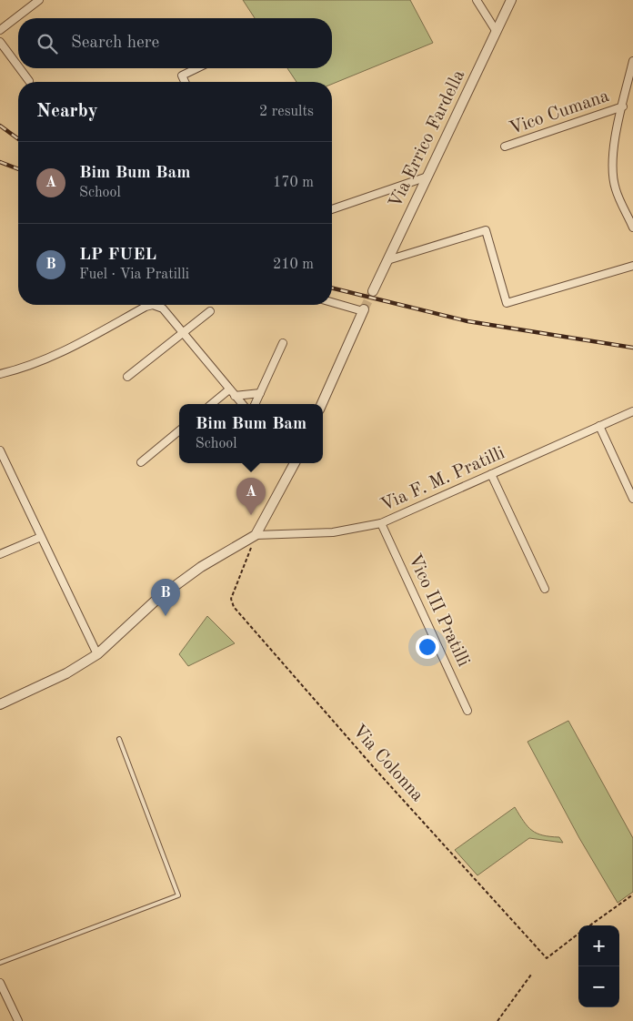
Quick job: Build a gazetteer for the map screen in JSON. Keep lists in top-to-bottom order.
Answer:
{
  "streets": {
    "street": [
      "Vico Cumana",
      "Via Errico Fardella",
      "Via F. M. Pratilli",
      "Vico III Pratilli"
    ],
    "path": ["Via Colonna"]
  },
  "crossings": [
    ["Via F. M. Pratilli", "Vico III Pratilli"],
    ["Via F. M. Pratilli", "Via Colonna"]
  ],
  "page": {
    "search": "Search here",
    "heading": ["Nearby", "2 results"],
    "list": [
      {
        "mark": "A",
        "name": "Bim Bum Bam",
        "note": "School",
        "value": "170 m"
      },
      {
        "mark": "B",
        "name": "LP FUEL",
        "note": "Fuel · Via Pratilli",
        "value": "210 m"
      }
    ],
    "popup": ["Bim Bum Bam", "School"],
    "pins": ["A", "B"],
    "map_buttons": ["+", "−"]
  }
}
